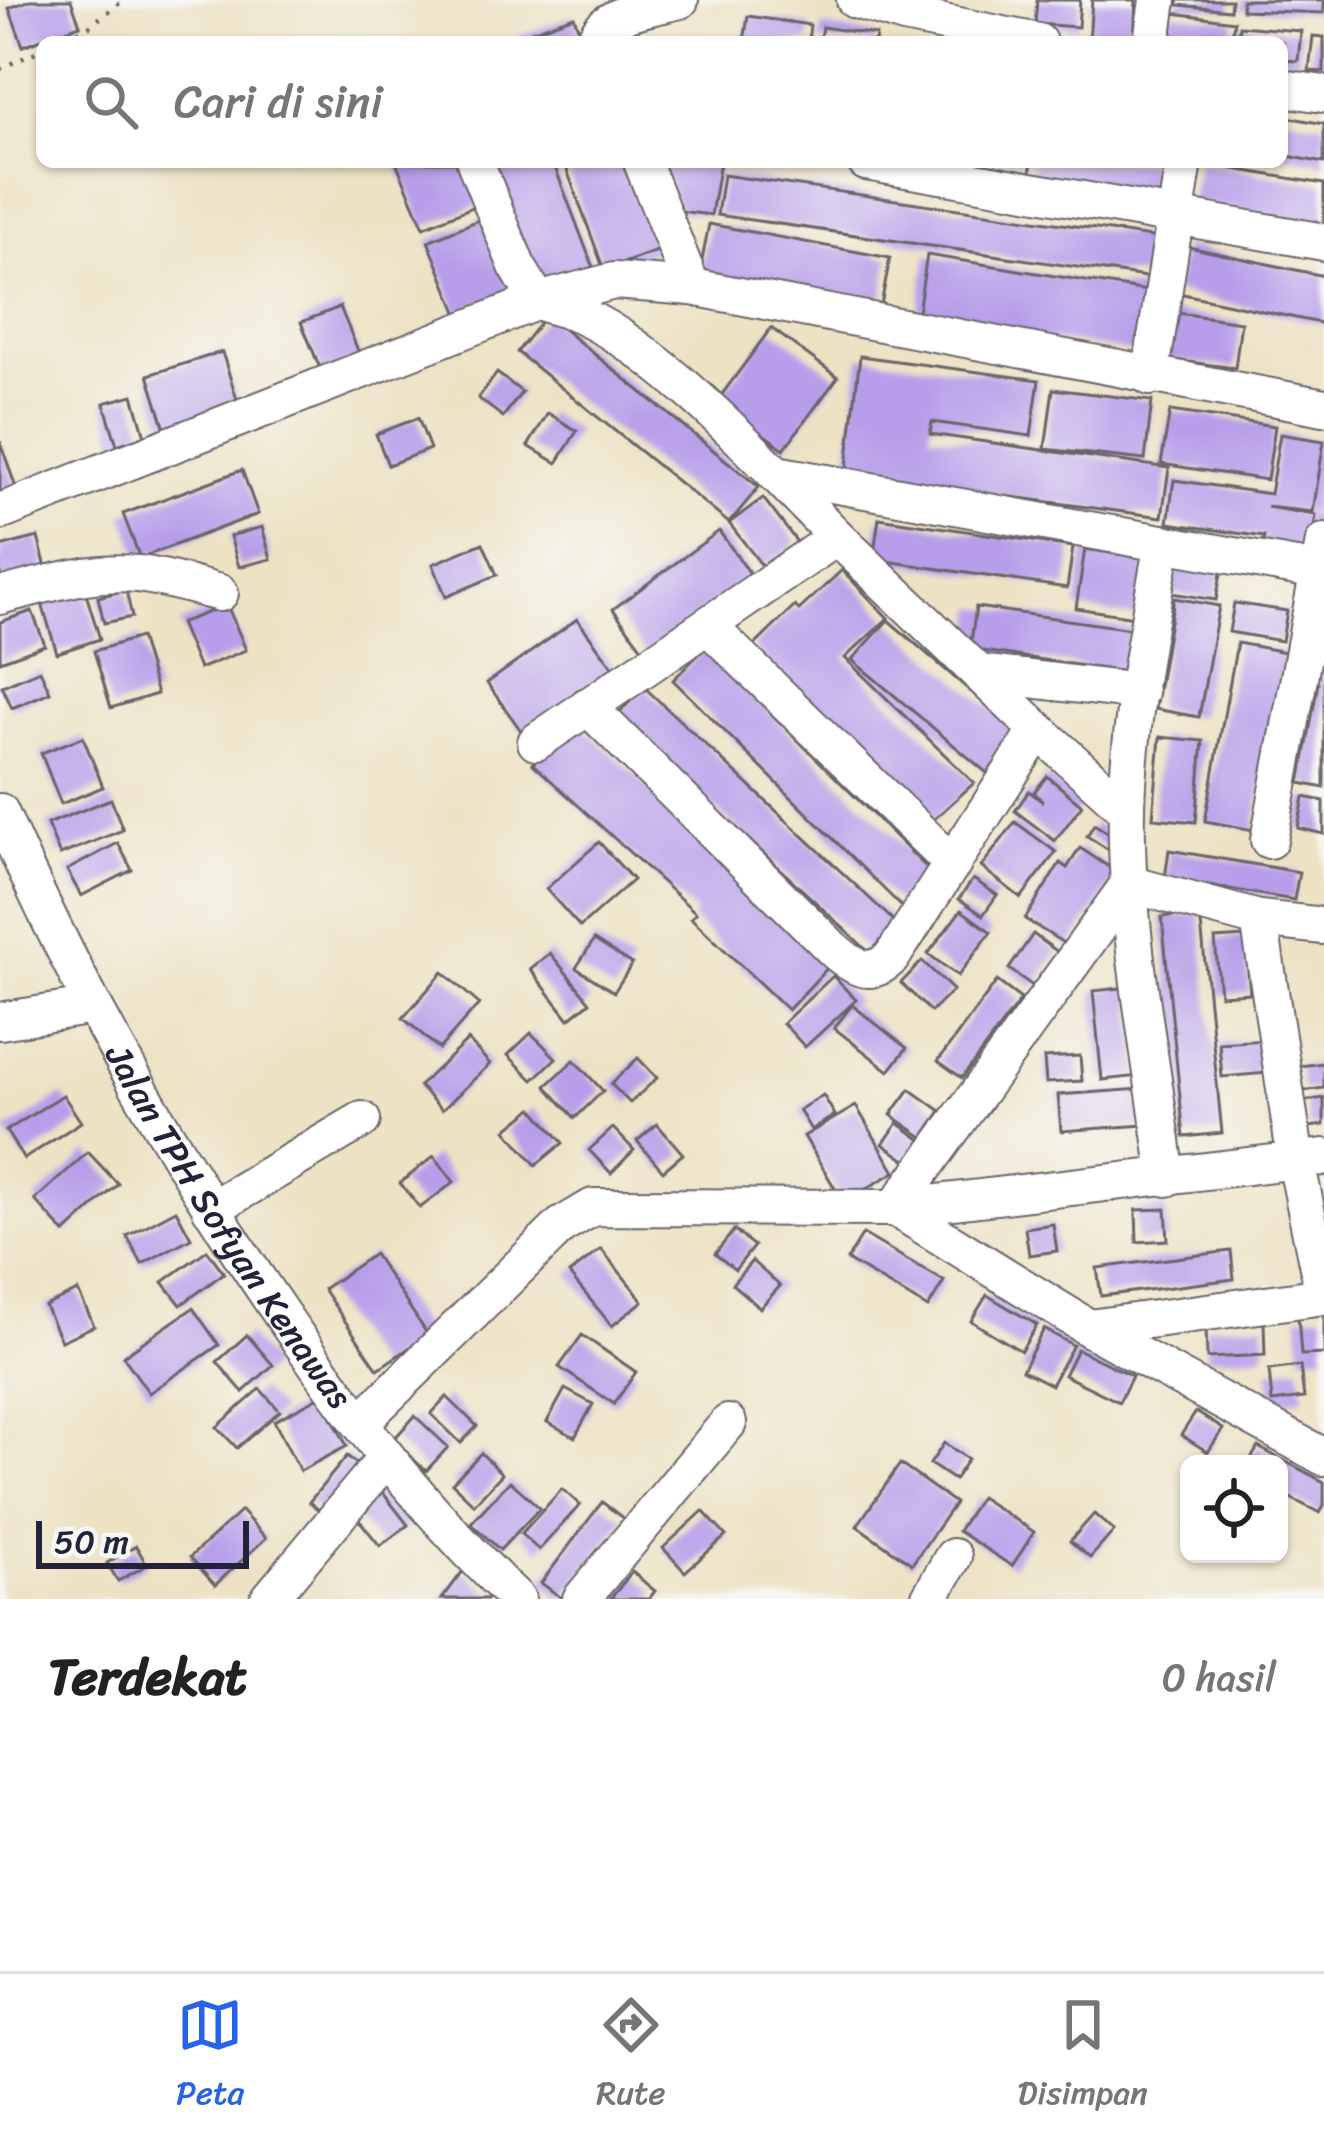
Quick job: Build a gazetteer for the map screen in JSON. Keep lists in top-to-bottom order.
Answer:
{
  "streets": {
    "street": ["Jalan TPH Sofyan Kenawas"]
  },
  "scale_bar": "50 m",
  "page": {
    "search": "Cari di sini",
    "scale": "50 m",
    "heading": ["Terdekat", "0 hasil"],
    "nav": ["Peta", "Rute", "Disimpan"]
  }
}
